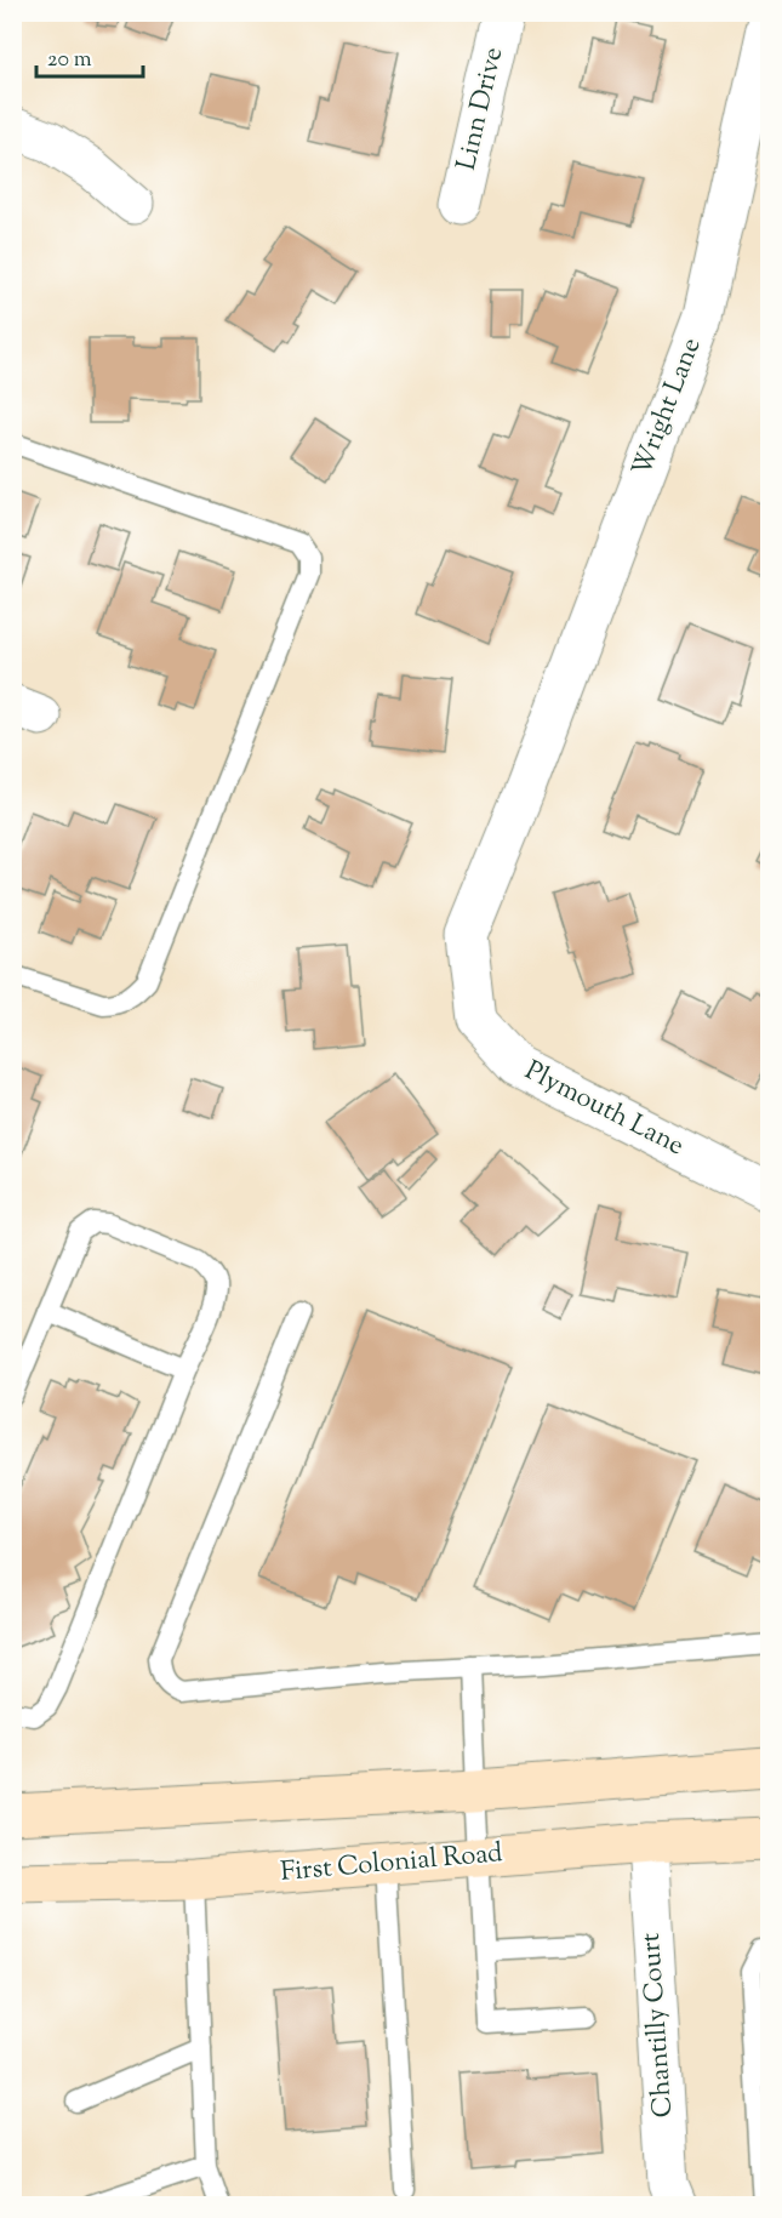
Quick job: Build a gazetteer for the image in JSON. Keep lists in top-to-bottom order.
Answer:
{
  "streets": {
    "main road": ["First Colonial Road"],
    "street": [
      "Linn Drive",
      "Wright Lane",
      "Plymouth Lane",
      "Chantilly Court"
    ]
  },
  "crossings": [
    ["Wright Lane", "Plymouth Lane"],
    ["First Colonial Road", "Chantilly Court"]
  ],
  "scale_bar": "20 m"
}
